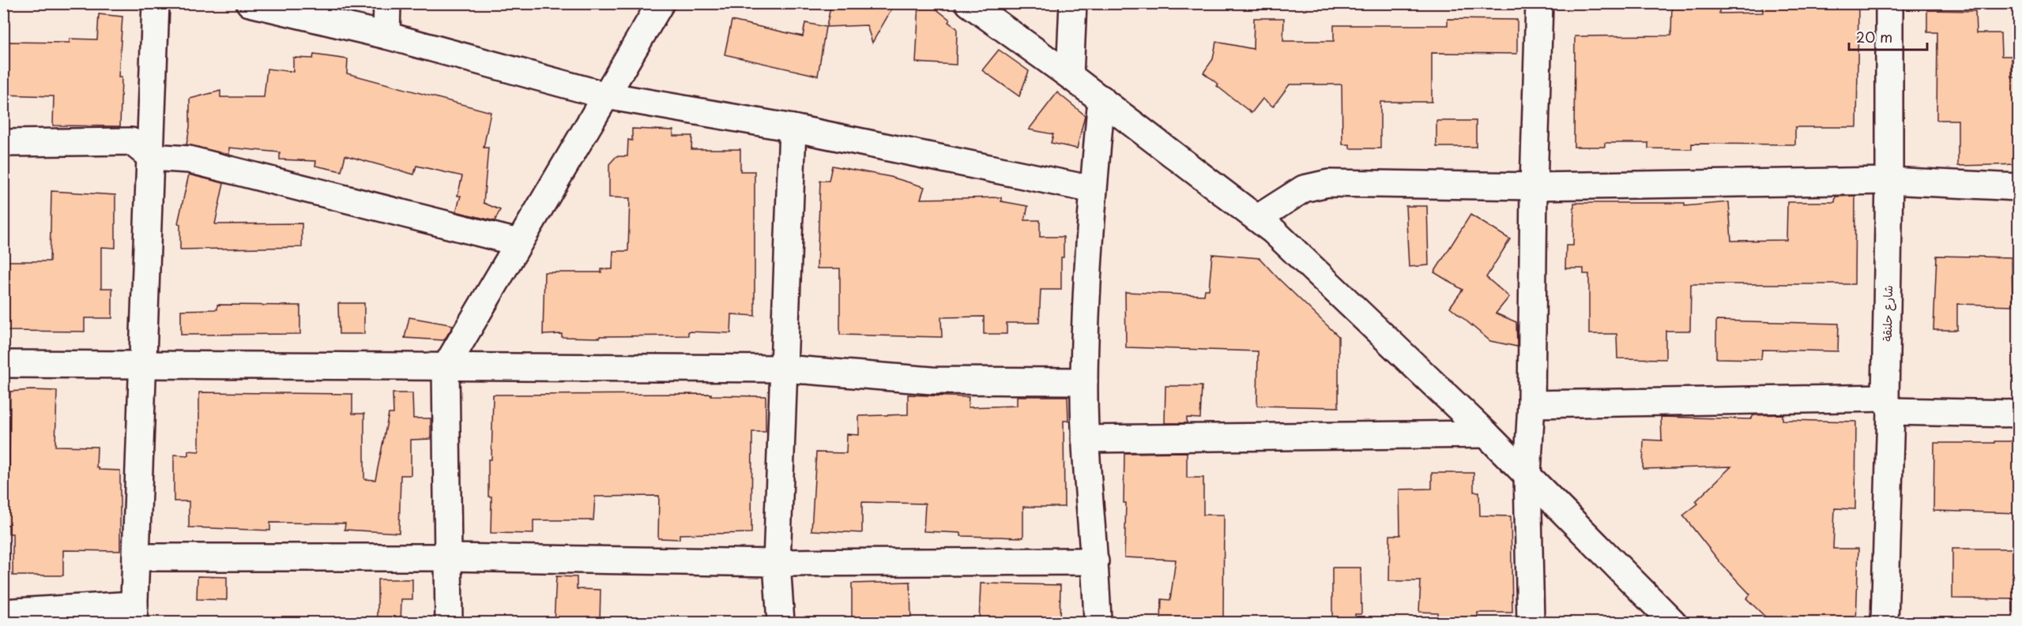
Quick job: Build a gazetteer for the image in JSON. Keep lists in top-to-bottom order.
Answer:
{
  "streets": {
    "street": ["شارع حلنقة"]
  },
  "scale_bar": "20 m"
}
